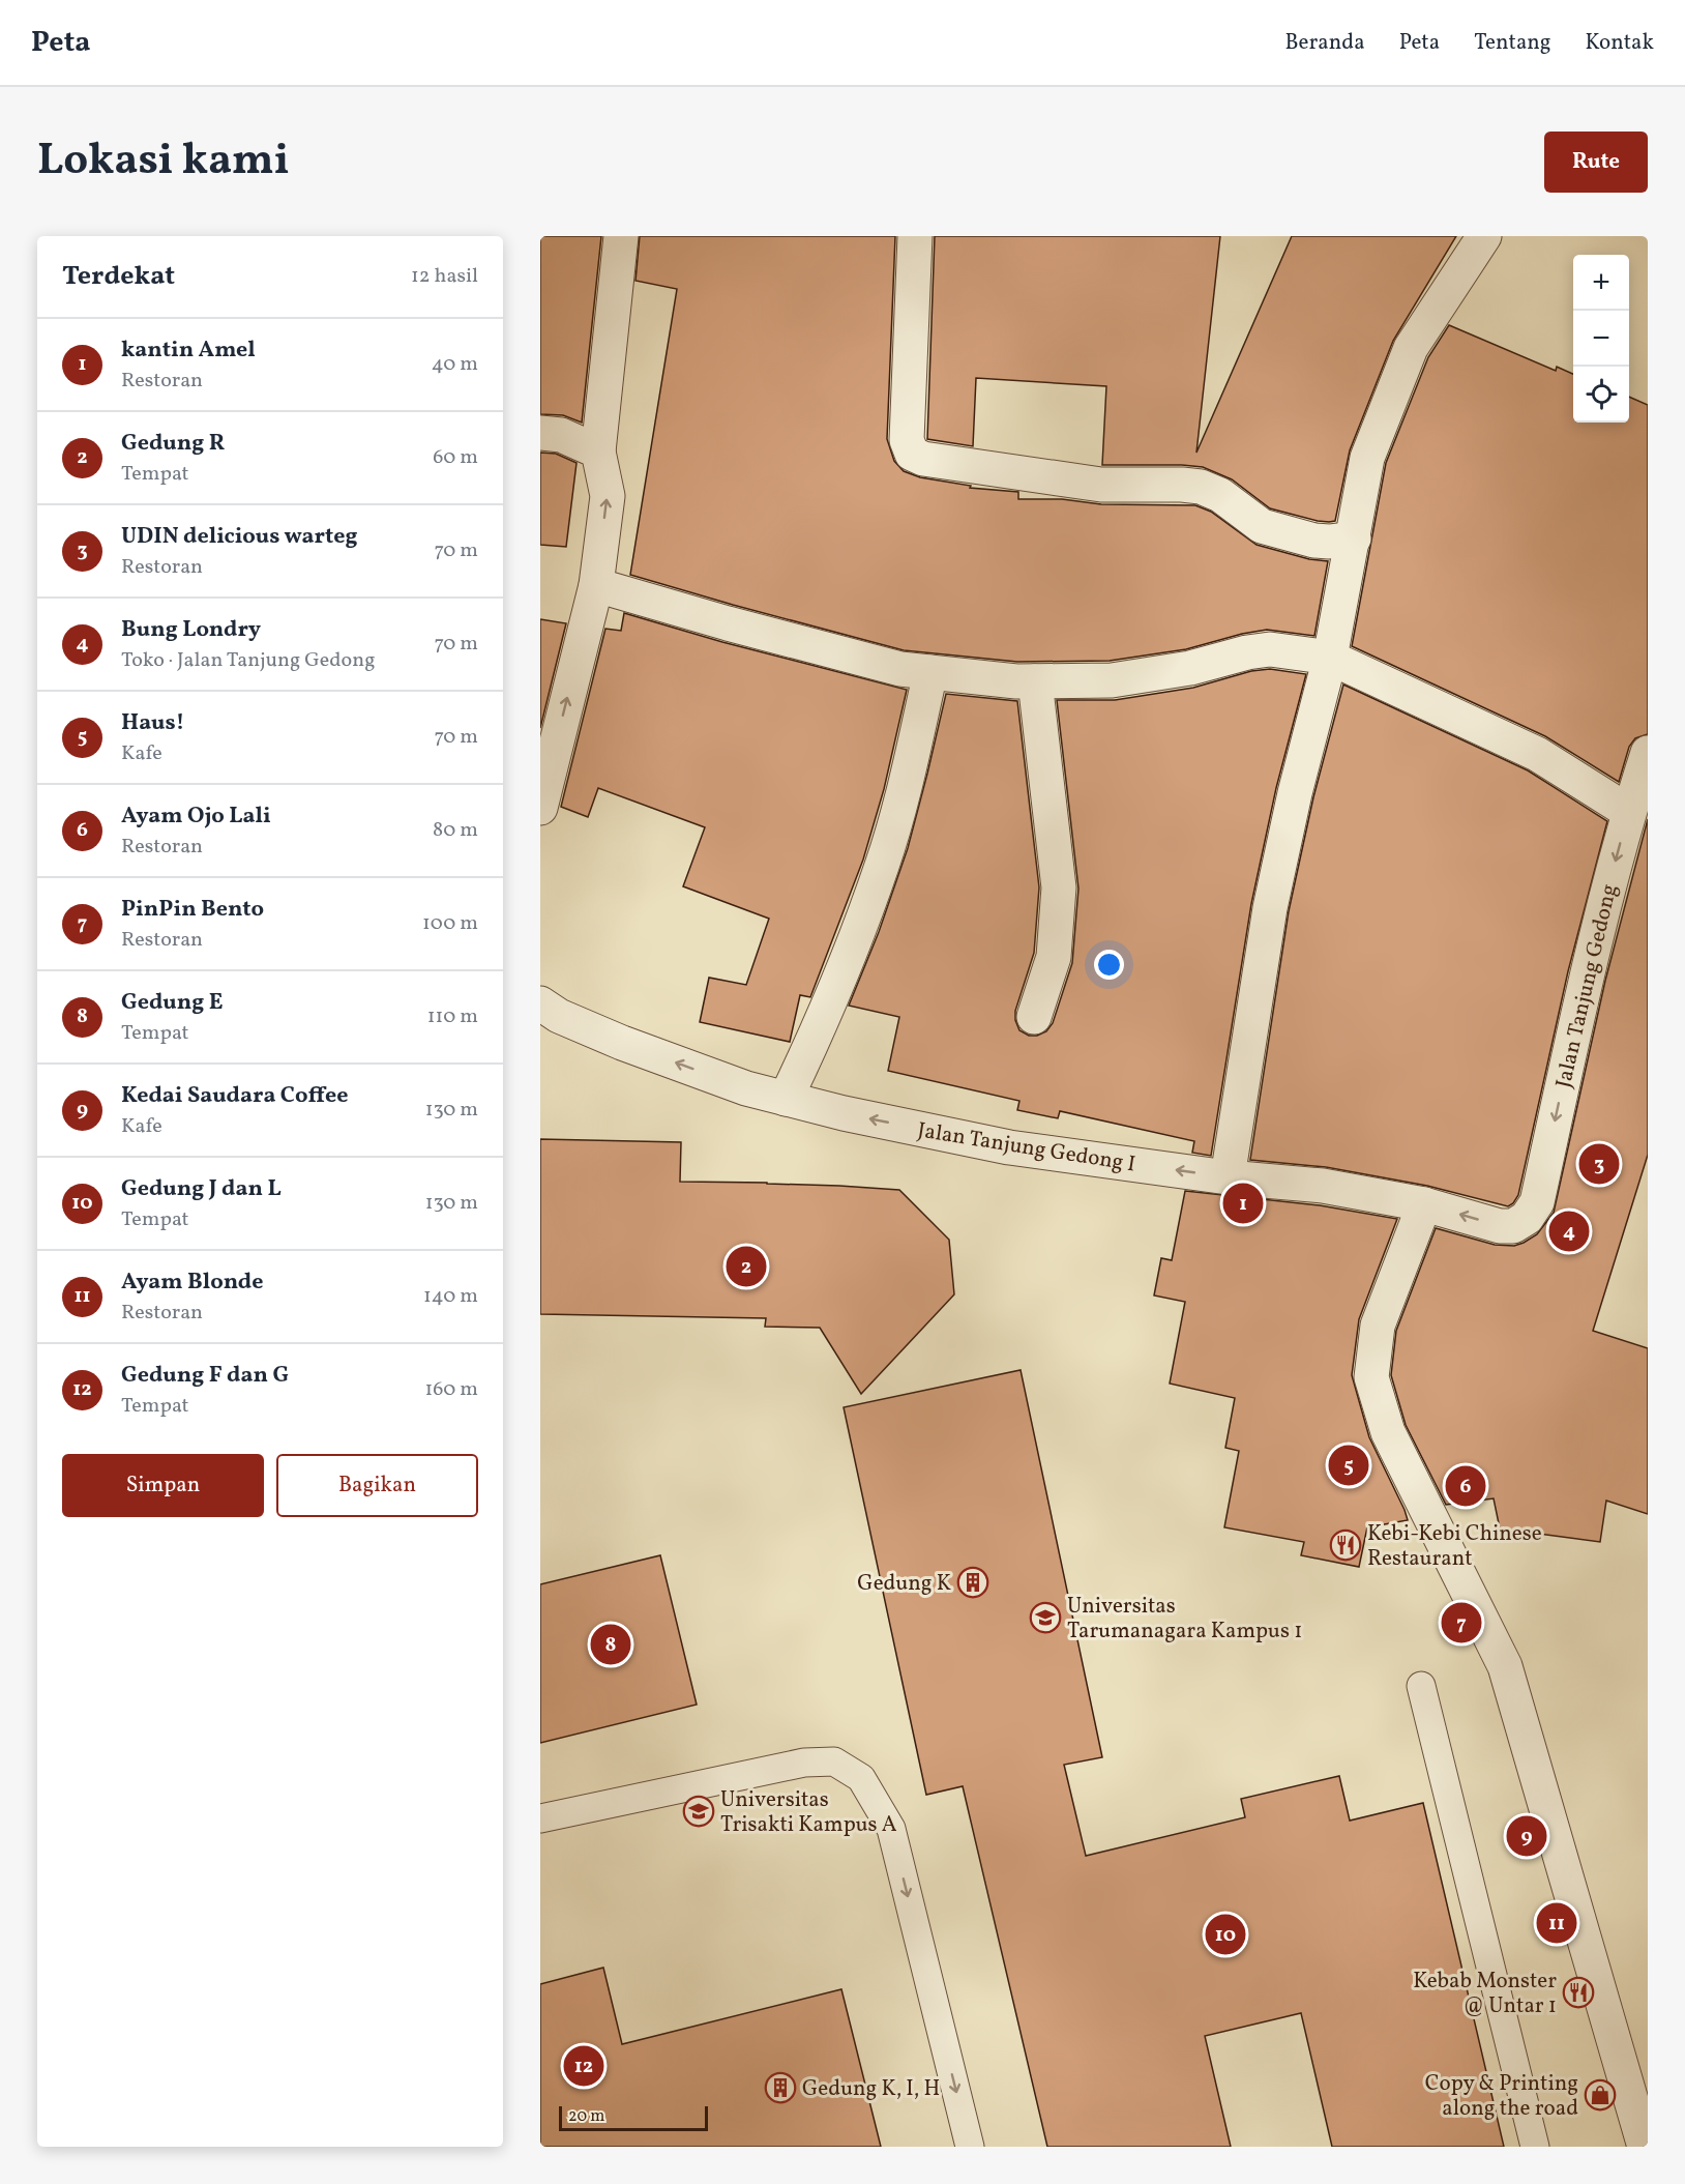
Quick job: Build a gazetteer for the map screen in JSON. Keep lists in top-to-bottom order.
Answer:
{
  "streets": {
    "street": ["Jalan Tanjung Gedong", "Jalan Tanjung Gedong I"]
  },
  "crossings": [
    ["Jalan Tanjung Gedong", "Jalan Tanjung Gedong I"]
  ],
  "one_way": ["Jalan Tanjung Gedong", "Jalan Tanjung Gedong I"],
  "places": {
    "restaurant": ["Kebi-Kebi Chinese Restaurant", "Kebab Monster @ Untar 1"],
    "building": ["Gedung K", "Gedung K, I, H"],
    "school or university": ["Universitas Tarumanagara Kampus 1", "Universitas Trisakti Kampus A"],
    "shop": ["Copy & Printing along the road"]
  },
  "scale_bar": "20 m",
  "page": {
    "header": "Peta",
    "nav": [
      "Beranda",
      "Peta",
      "Tentang",
      "Kontak"
    ],
    "title": "Lokasi kami",
    "buttons": [
      "Rute",
      ["Simpan", "Bagikan"]
    ],
    "heading": ["Terdekat", "12 hasil"],
    "map_buttons": ["+", "−"],
    "list": [
      {
        "mark": "1",
        "name": "kantin Amel",
        "note": "Restoran",
        "value": "40 m"
      },
      {
        "mark": "2",
        "name": "Gedung R",
        "note": "Tempat",
        "value": "60 m"
      },
      {
        "mark": "3",
        "name": "UDIN delicious warteg",
        "note": "Restoran",
        "value": "70 m"
      },
      {
        "mark": "4",
        "name": "Bung Londry",
        "note": "Toko · Jalan Tanjung Gedong",
        "value": "70 m"
      },
      {
        "mark": "5",
        "name": "Haus!",
        "note": "Kafe",
        "value": "70 m"
      },
      {
        "mark": "6",
        "name": "Ayam Ojo Lali",
        "note": "Restoran",
        "value": "80 m"
      },
      {
        "mark": "7",
        "name": "PinPin Bento",
        "note": "Restoran",
        "value": "100 m"
      },
      {
        "mark": "8",
        "name": "Gedung E",
        "note": "Tempat",
        "value": "110 m"
      },
      {
        "mark": "9",
        "name": "Kedai Saudara Coffee",
        "note": "Kafe",
        "value": "130 m"
      },
      {
        "mark": "10",
        "name": "Gedung J dan L",
        "note": "Tempat",
        "value": "130 m"
      },
      {
        "mark": "11",
        "name": "Ayam Blonde",
        "note": "Restoran",
        "value": "140 m"
      },
      {
        "mark": "12",
        "name": "Gedung F dan G",
        "note": "Tempat",
        "value": "160 m"
      }
    ],
    "pins": [
      "3",
      "1",
      "4",
      "2",
      "5",
      "6",
      "7",
      "8",
      "9",
      "11",
      "10",
      "12"
    ],
    "scale": "20 m"
  }
}
